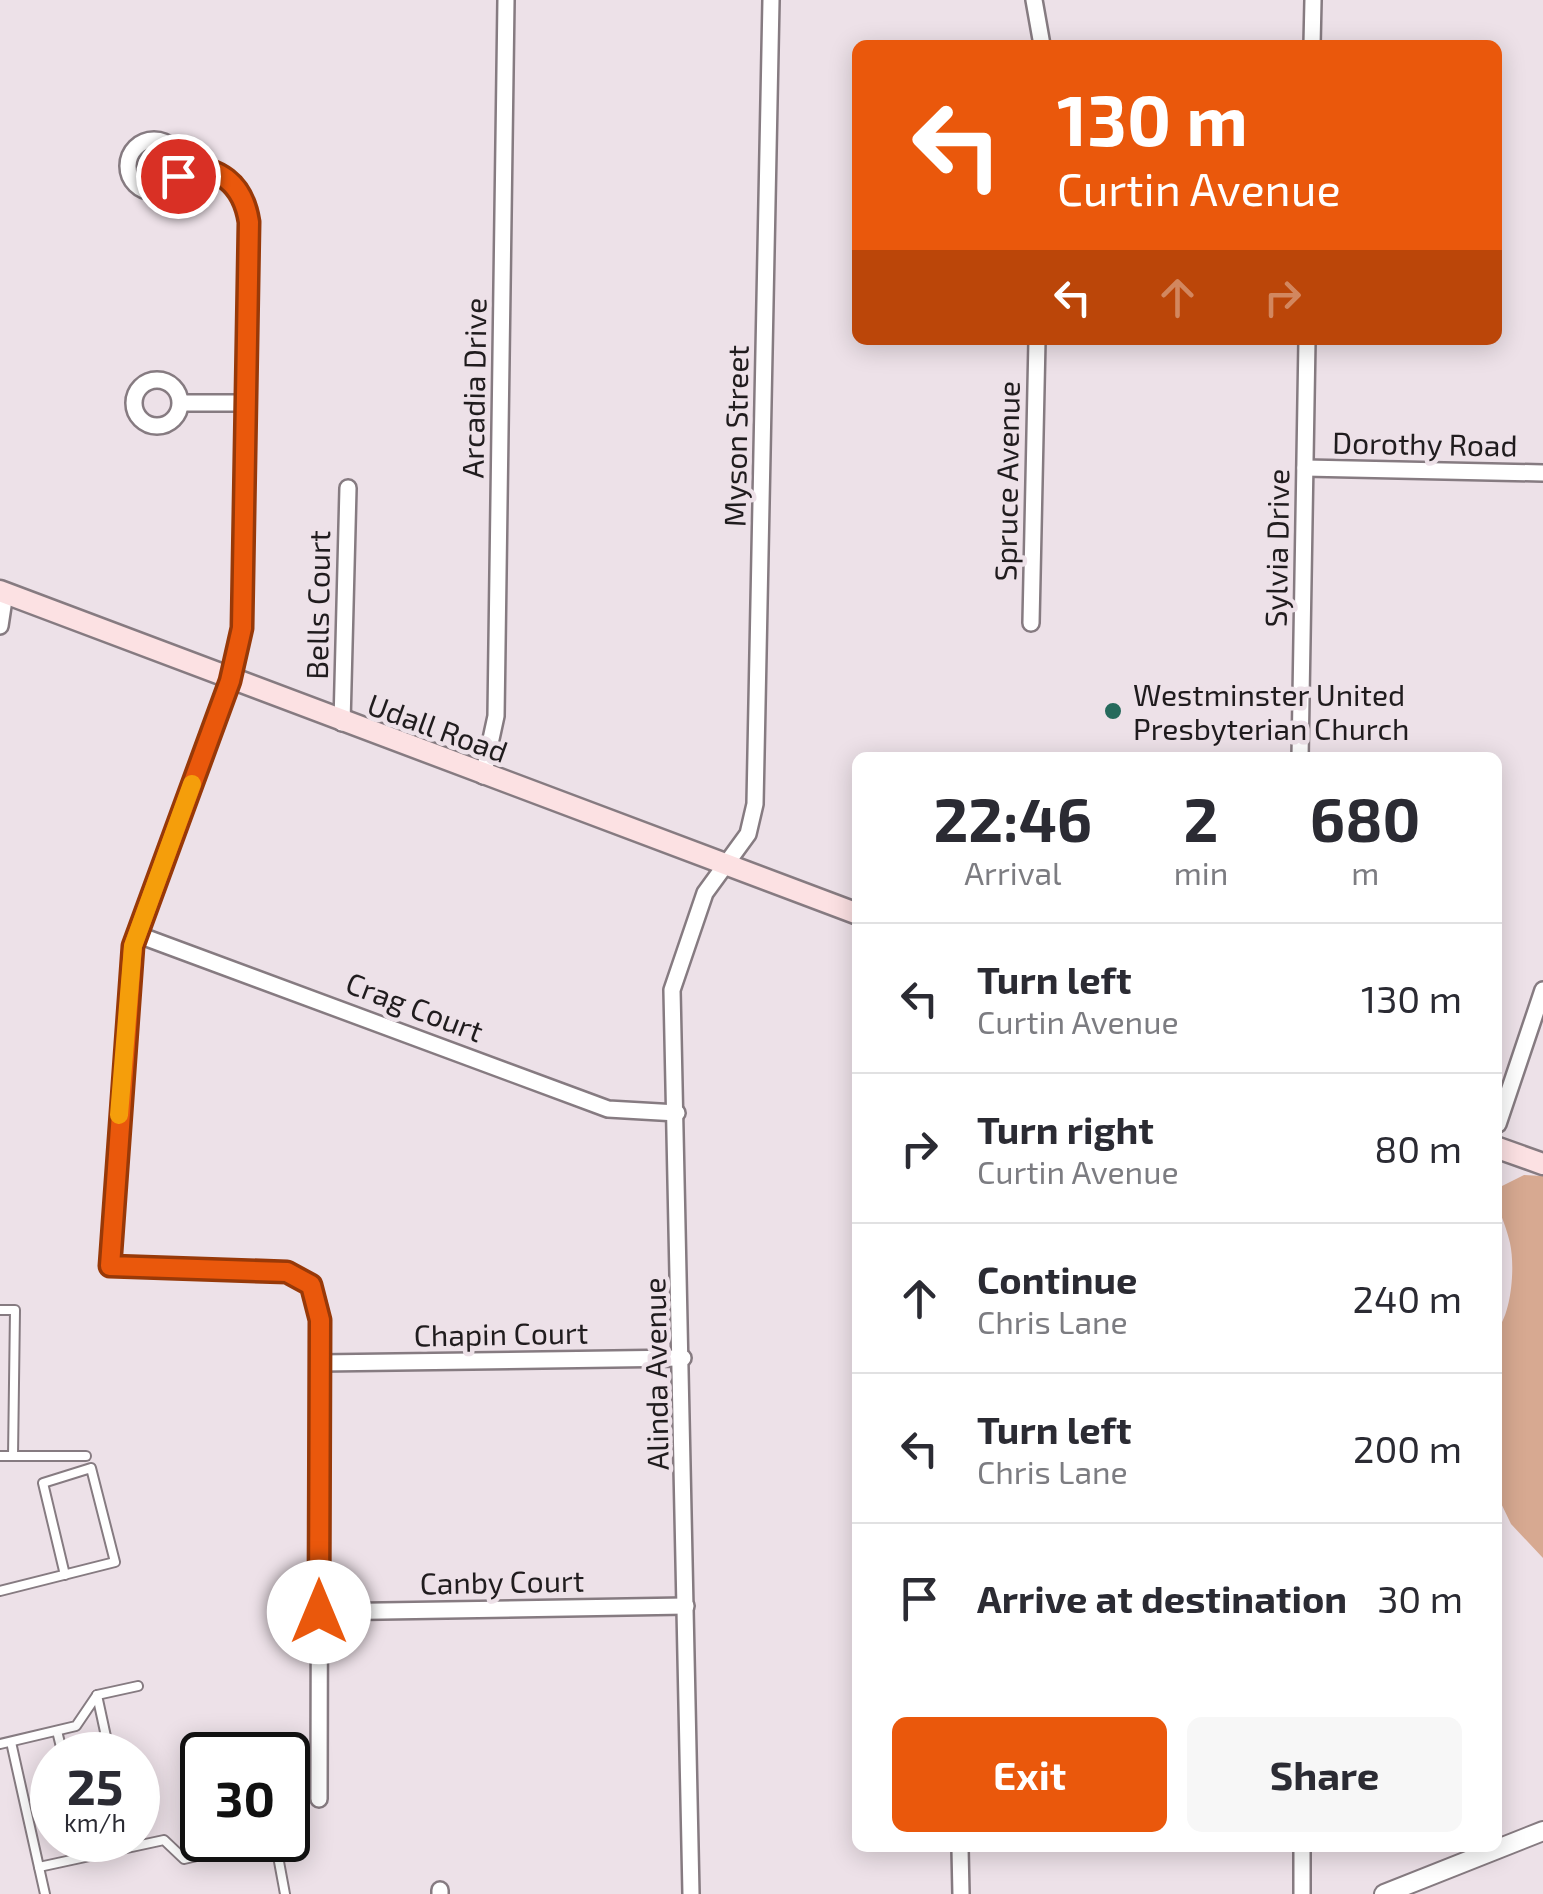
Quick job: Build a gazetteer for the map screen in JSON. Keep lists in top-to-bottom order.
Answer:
{
  "streets": {
    "main road": ["Udall Road"],
    "street": [
      "Arcadia Drive",
      "Myson Street",
      "Dorothy Road",
      "Spruce Avenue",
      "Sylvia Drive",
      "Bells Court",
      "Crag Court",
      "Chapin Court",
      "Alinda Avenue",
      "Canby Court"
    ]
  },
  "crossings": [
    ["Arcadia Drive", "Udall Road"],
    ["Myson Street", "Udall Road"],
    ["Myson Street", "Alinda Avenue"],
    ["Dorothy Road", "Sylvia Drive"],
    ["Bells Court", "Udall Road"],
    ["Udall Road", "Alinda Avenue"],
    ["Crag Court", "Alinda Avenue"],
    ["Chapin Court", "Alinda Avenue"],
    ["Alinda Avenue", "Canby Court"]
  ],
  "places": ["Westminster United Presbyterian Church"],
  "page": {
    "turn": ["130 m", "Curtin Avenue"],
    "eta": [
      "22:46",
      "Arrival",
      "2",
      "min",
      "680",
      "m"
    ],
    "list": [
      {
        "name": "Turn left",
        "note": "Curtin Avenue",
        "value": "130 m"
      },
      {
        "name": "Turn right",
        "note": "Curtin Avenue",
        "value": "80 m"
      },
      {
        "name": "Continue",
        "note": "Chris Lane",
        "value": "240 m"
      },
      {
        "name": "Turn left",
        "note": "Chris Lane",
        "value": "200 m"
      },
      {
        "name": "Arrive at destination",
        "value": "30 m"
      }
    ],
    "buttons": ["Exit", "Share"],
    "speed": "25 km/h",
    "limit": "30"
  }
}
